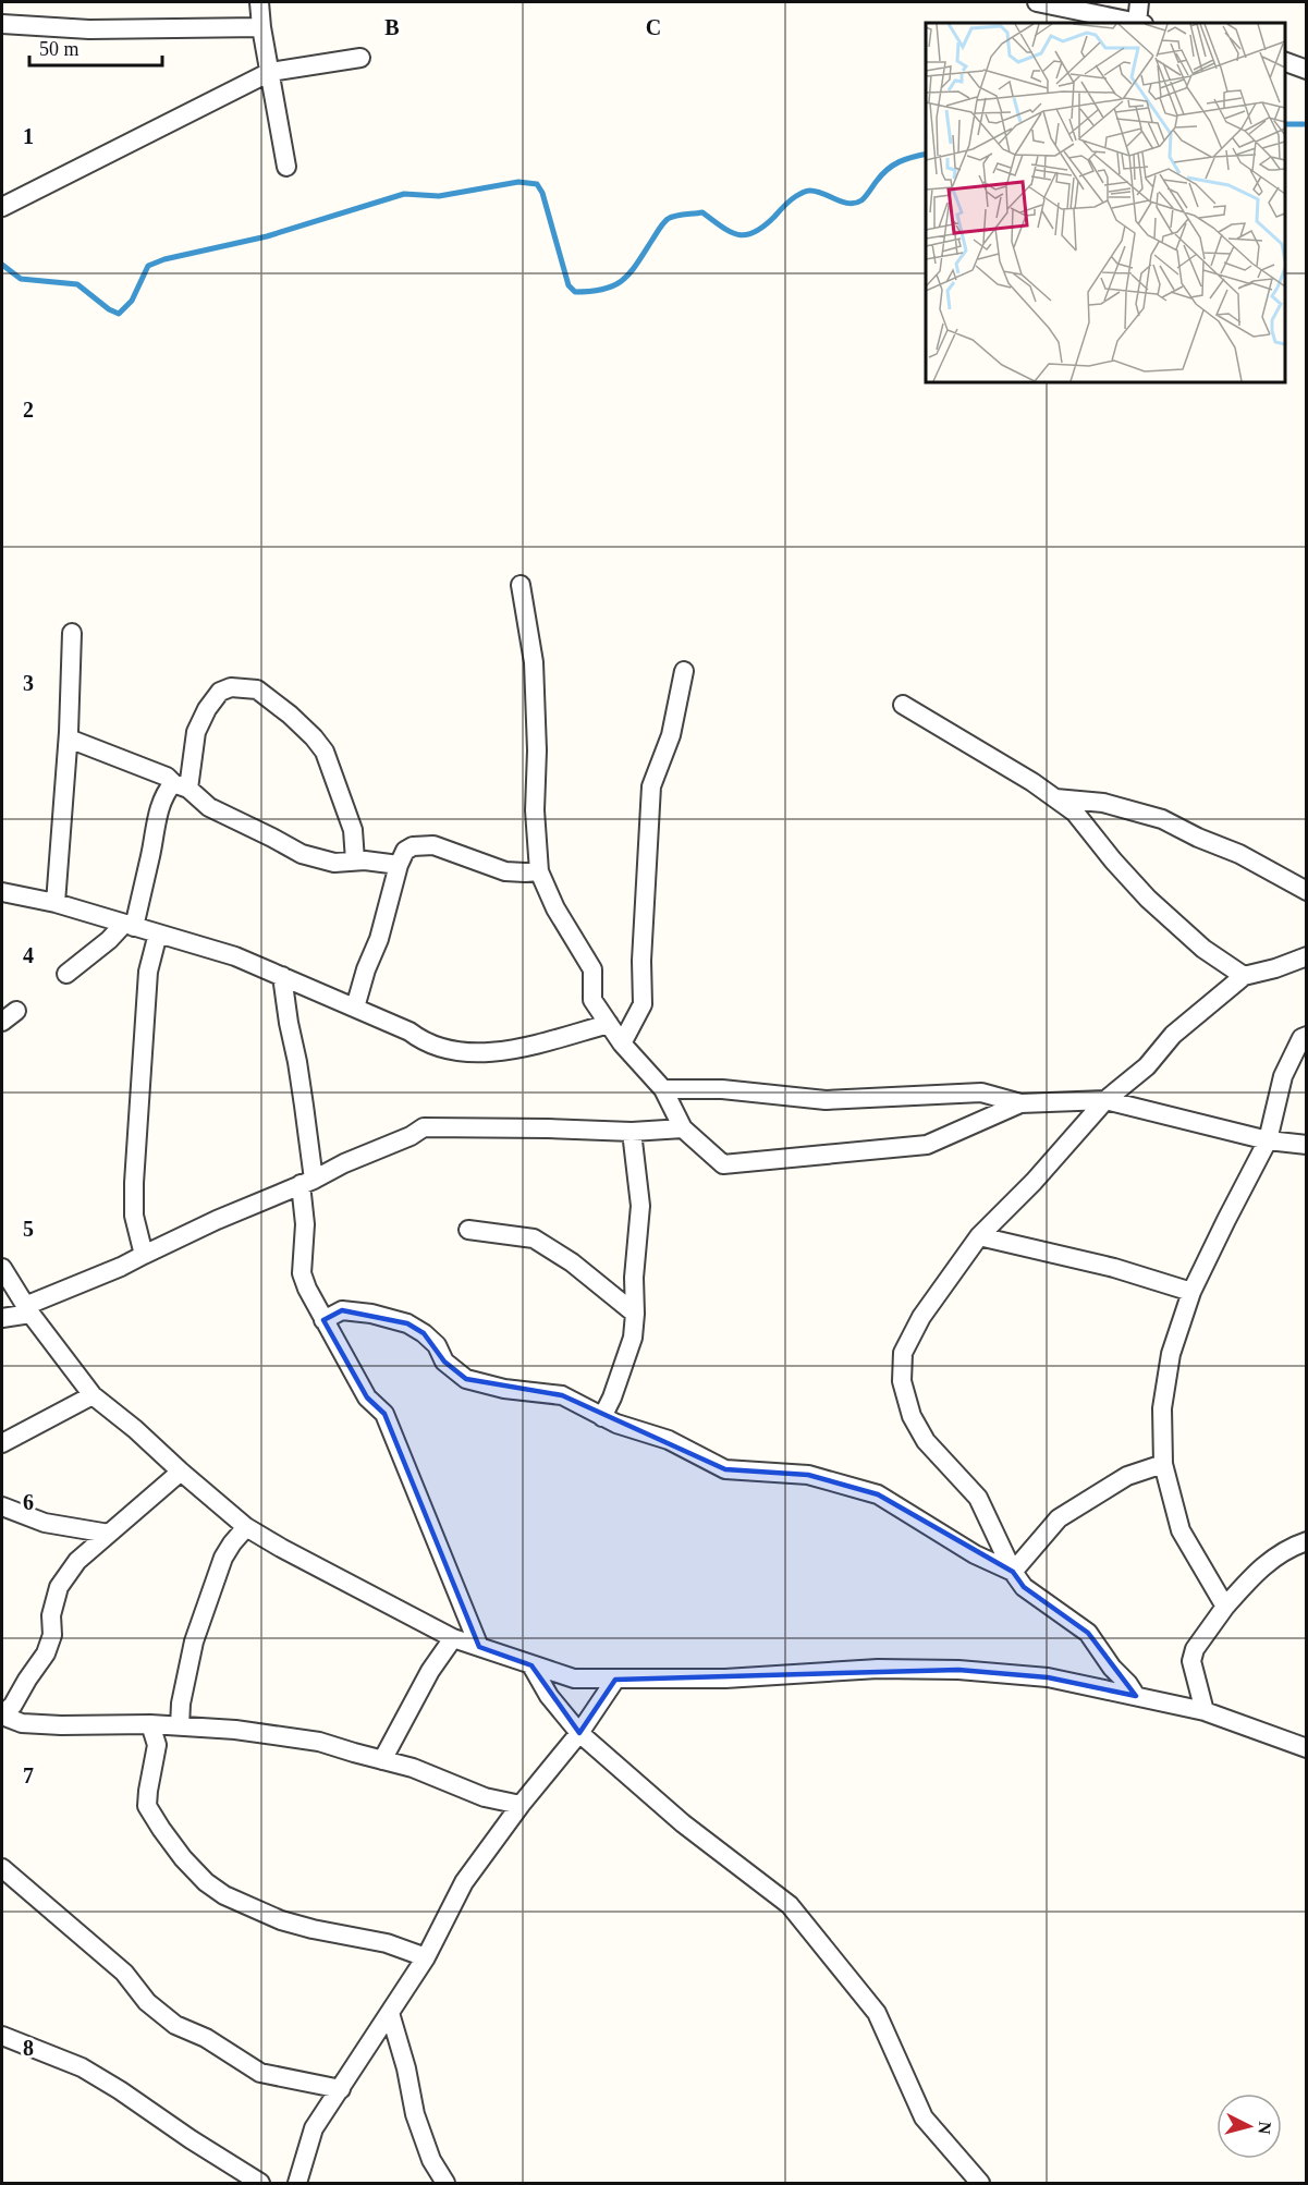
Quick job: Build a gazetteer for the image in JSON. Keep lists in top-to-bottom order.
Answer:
{
  "scale_bar": "50 m",
  "north": "right",
  "grid": {
    "columns": ["B", "C"],
    "rows": [
      "1",
      "2",
      "3",
      "4",
      "5",
      "6",
      "7",
      "8"
    ]
  }
}
